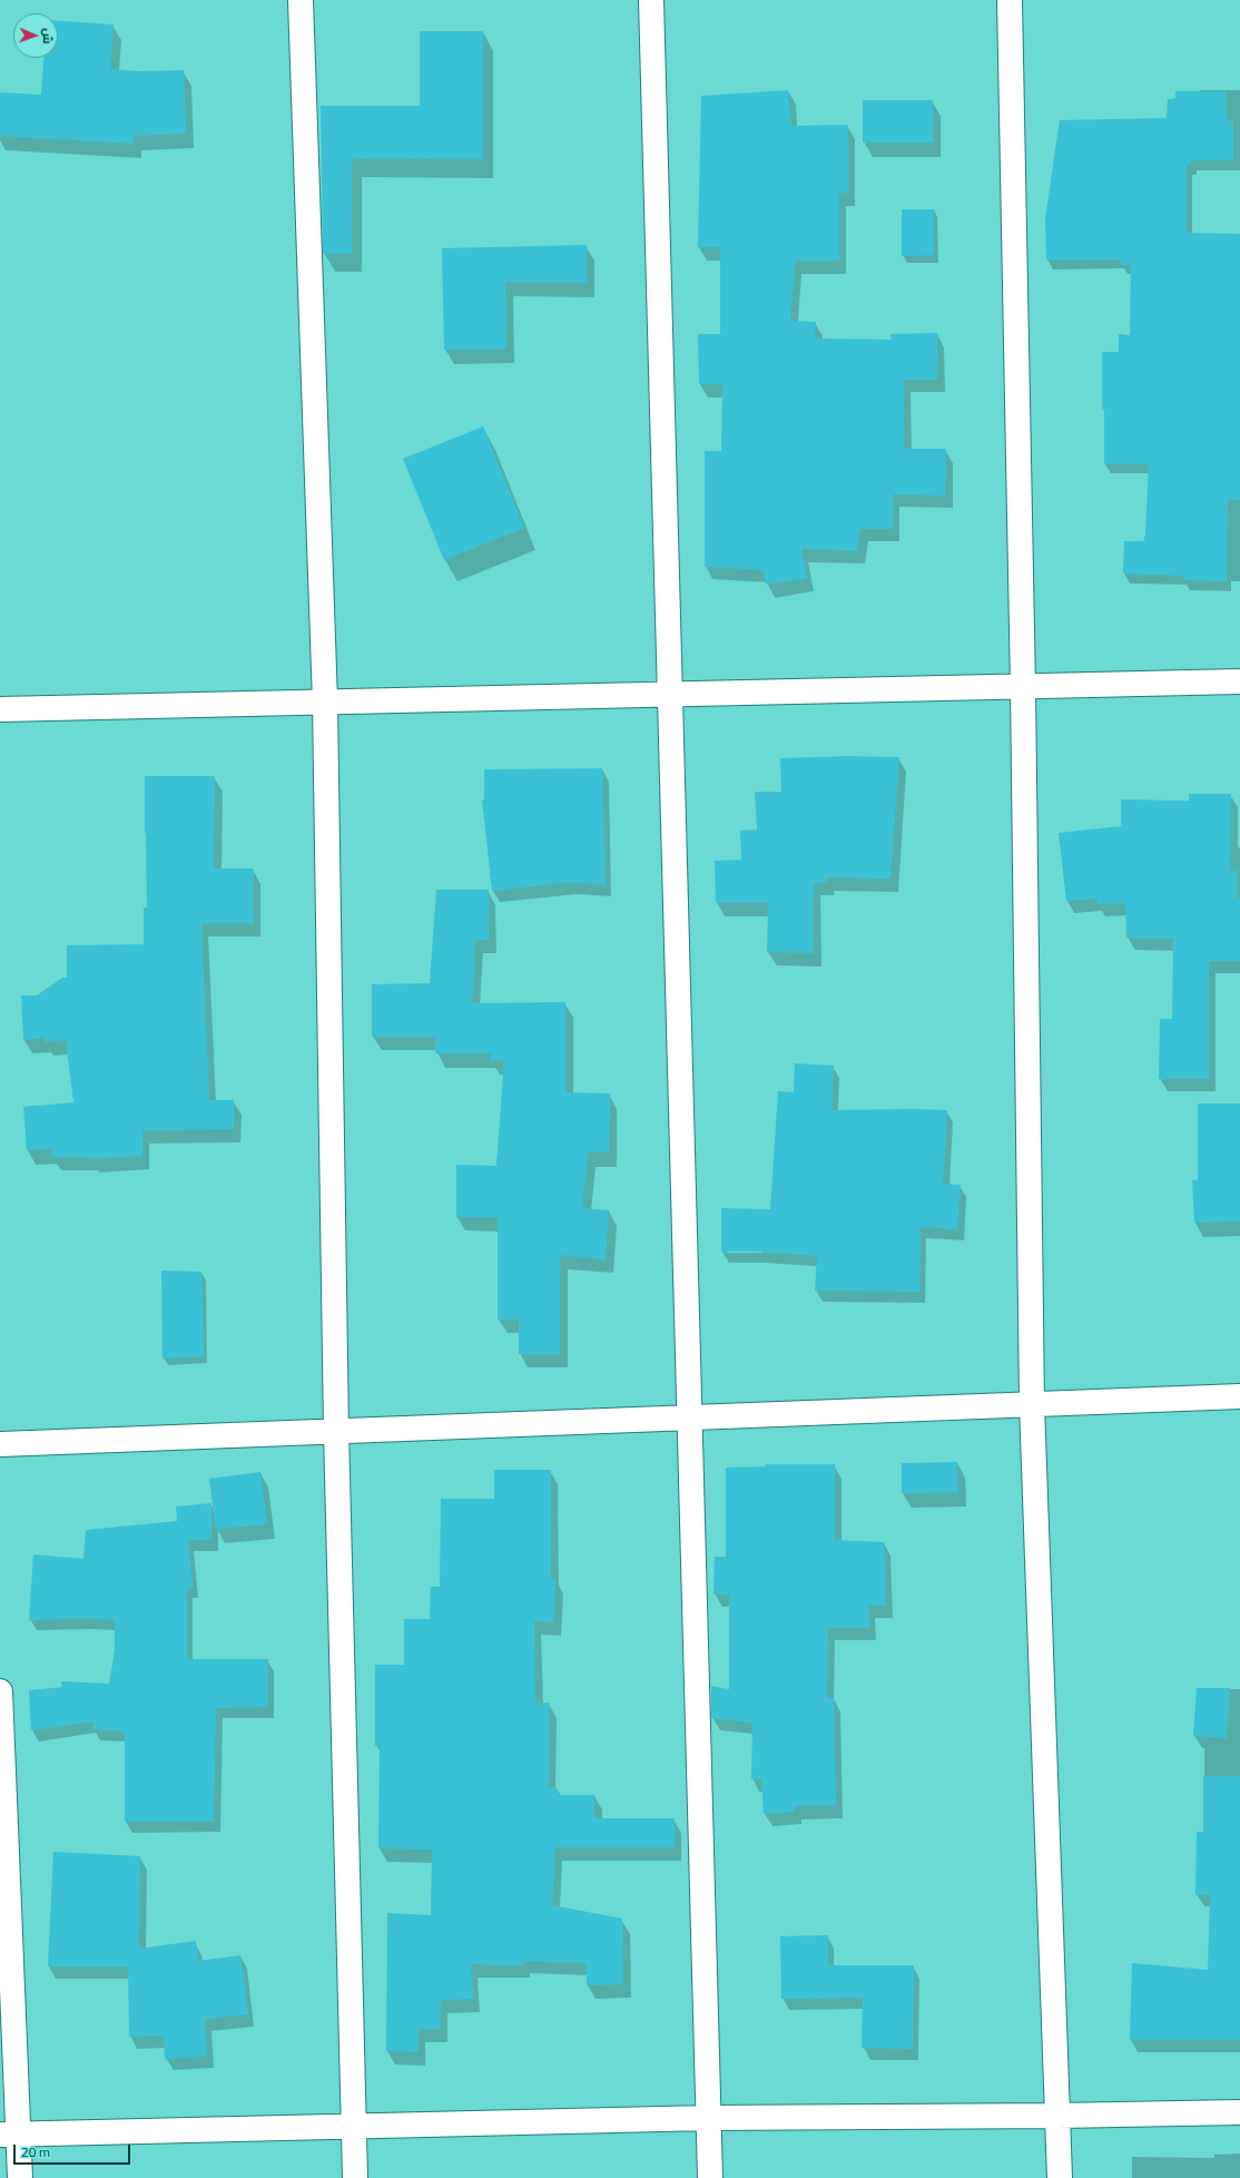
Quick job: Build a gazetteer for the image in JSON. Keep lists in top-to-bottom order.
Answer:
{
  "scale_bar": "20 m",
  "north": "right"
}
